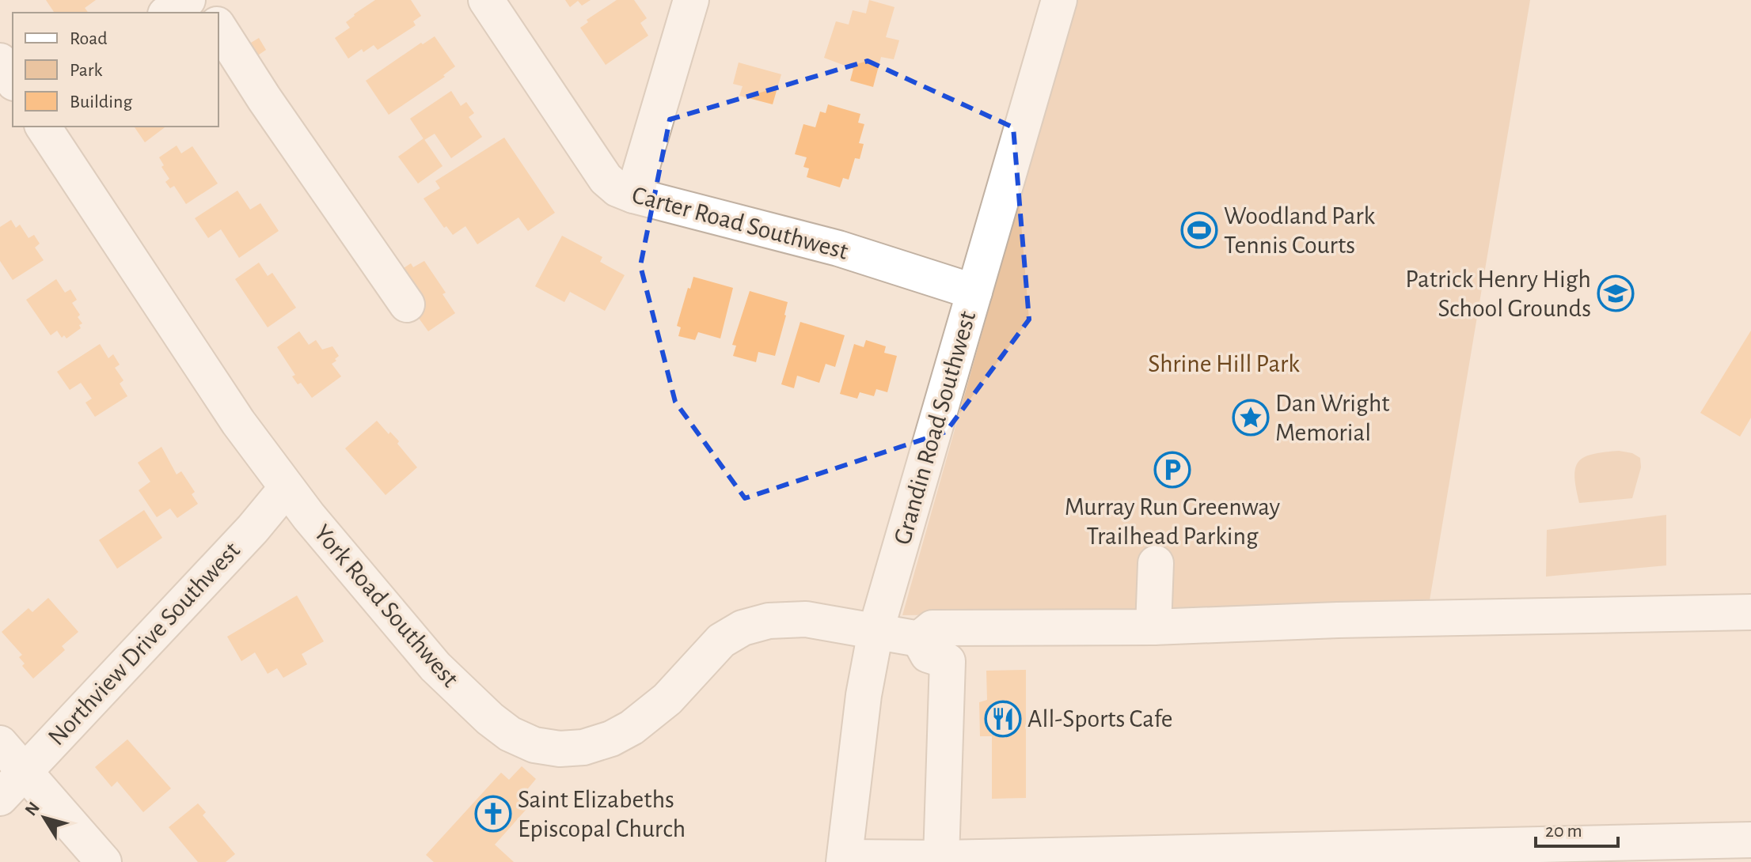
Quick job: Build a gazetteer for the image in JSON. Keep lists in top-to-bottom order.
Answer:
{
  "streets": {
    "street": [
      "Carter Road Southwest",
      "Grandin Road Southwest",
      "York Road Southwest",
      "Northview Drive Southwest"
    ]
  },
  "crossings": [
    ["Carter Road Southwest", "Grandin Road Southwest"],
    ["Grandin Road Southwest", "York Road Southwest"],
    ["York Road Southwest", "Northview Drive Southwest"]
  ],
  "parks": ["Shrine Hill Park"],
  "places": {
    "sports": ["Woodland Park Tennis Courts"],
    "school or university": ["Patrick Henry High School Grounds"],
    "place": ["Dan Wright Memorial"],
    "parking": ["Murray Run Greenway Trailhead Parking"],
    "restaurant": ["All-Sports Cafe"],
    "church": ["Saint Elizabeths Episcopal Church"]
  },
  "legend": ["Road", "Park", "Building"],
  "scale_bar": "20 m",
  "north": "top left"
}
